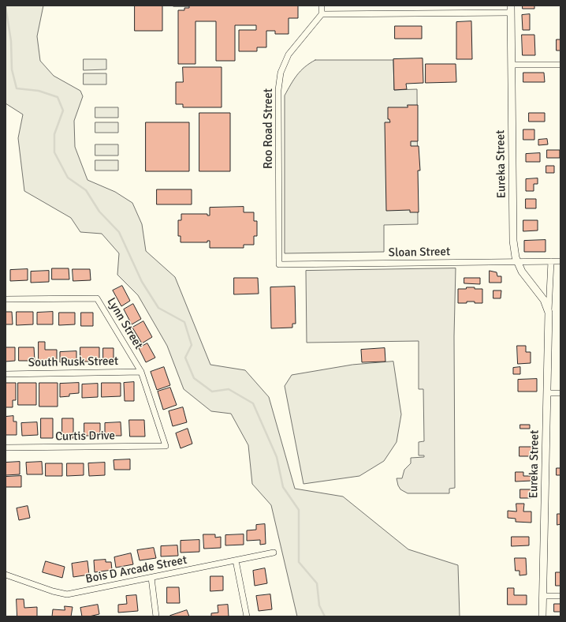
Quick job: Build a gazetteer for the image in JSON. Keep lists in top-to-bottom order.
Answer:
{
  "streets": {
    "street": [
      "Roo Road Street",
      "Eureka Street",
      "Sloan Street",
      "Lynn Street",
      "South Rusk Street",
      "Curtis Drive",
      "Bois D Arcade Street"
    ]
  },
  "crossings": [
    ["Roo Road Street", "Sloan Street"],
    ["Eureka Street", "Sloan Street"],
    ["Lynn Street", "South Rusk Street"],
    ["Lynn Street", "Curtis Drive"]
  ]
}
